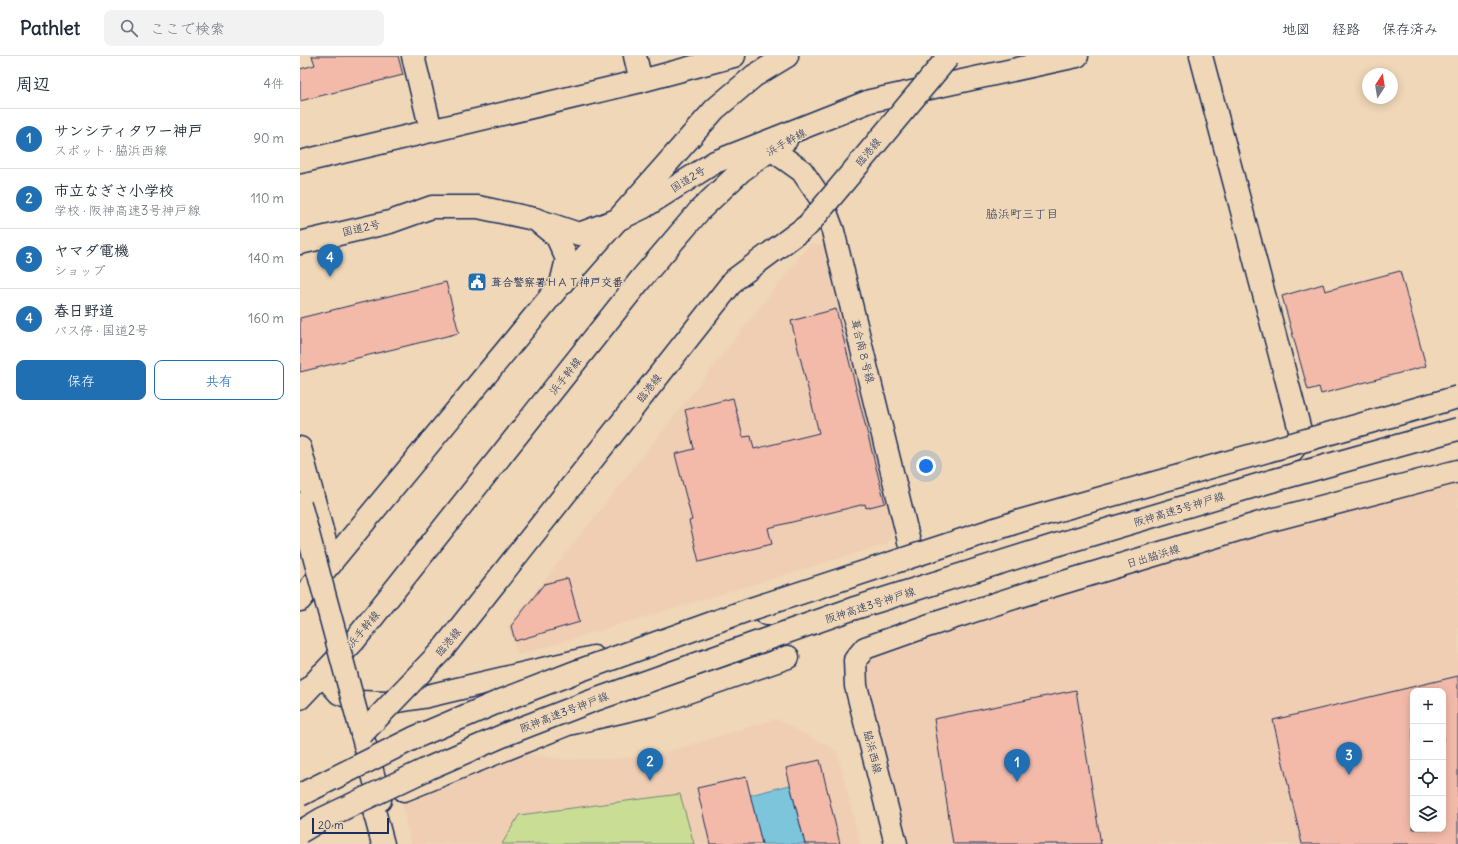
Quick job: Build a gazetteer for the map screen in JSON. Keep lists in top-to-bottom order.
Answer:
{
  "streets": {
    "main road": [
      "浜手幹線",
      "臨港線",
      "国道2号",
      "葺合南８号線",
      "阪神高速3号神戸線",
      "日出脇浜線",
      "脇浜西線"
    ]
  },
  "crossings": [
    ["浜手幹線", "国道2号"],
    ["浜手幹線", "葺合南８号線"],
    ["日出脇浜線", "脇浜西線"]
  ],
  "districts": ["脇浜町三丁目"],
  "places": {
    "public building": ["葺合警察署ＨＡＴ神戸交番"]
  },
  "scale_bar": "20 m",
  "north": "top",
  "page": {
    "header": "Pathlet",
    "search": "ここで検索",
    "nav": ["地図", "経路", "保存済み"],
    "heading": ["周辺", "4件"],
    "list": [
      {
        "mark": "1",
        "name": "サンシティタワー神戸",
        "note": "スポット · 脇浜西線",
        "value": "90 m"
      },
      {
        "mark": "2",
        "name": "市立なぎさ小学校",
        "note": "学校 · 阪神高速3号神戸線",
        "value": "110 m"
      },
      {
        "mark": "3",
        "name": "ヤマダ電機",
        "note": "ショップ",
        "value": "140 m"
      },
      {
        "mark": "4",
        "name": "春日野道",
        "note": "バス停 · 国道2号",
        "value": "160 m"
      }
    ],
    "pins": [
      "4",
      "3",
      "2",
      "1"
    ],
    "buttons": ["保存", "共有"],
    "map_buttons": ["+", "−"],
    "scale": "20 m"
  }
}
